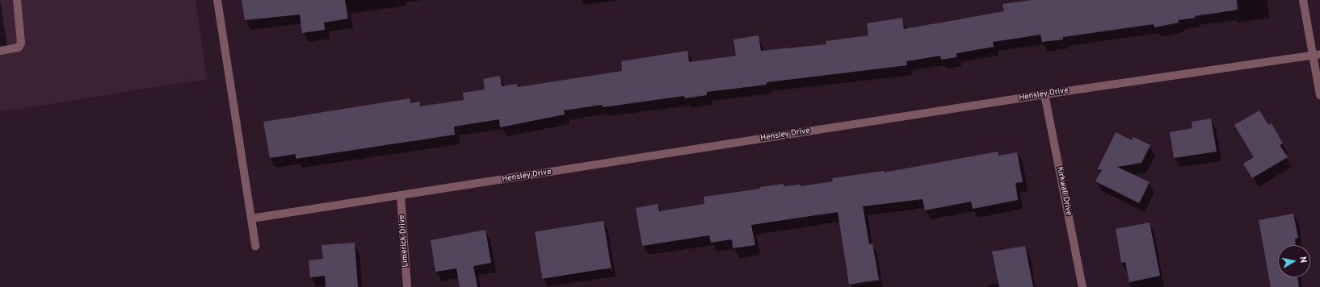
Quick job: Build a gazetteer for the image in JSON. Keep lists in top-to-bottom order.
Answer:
{
  "streets": {
    "street": ["Hensley Drive", "Kirkwall Drive", "Limerick Drive"]
  },
  "crossings": [
    ["Hensley Drive", "Kirkwall Drive"],
    ["Hensley Drive", "Limerick Drive"]
  ],
  "north": "right"
}
